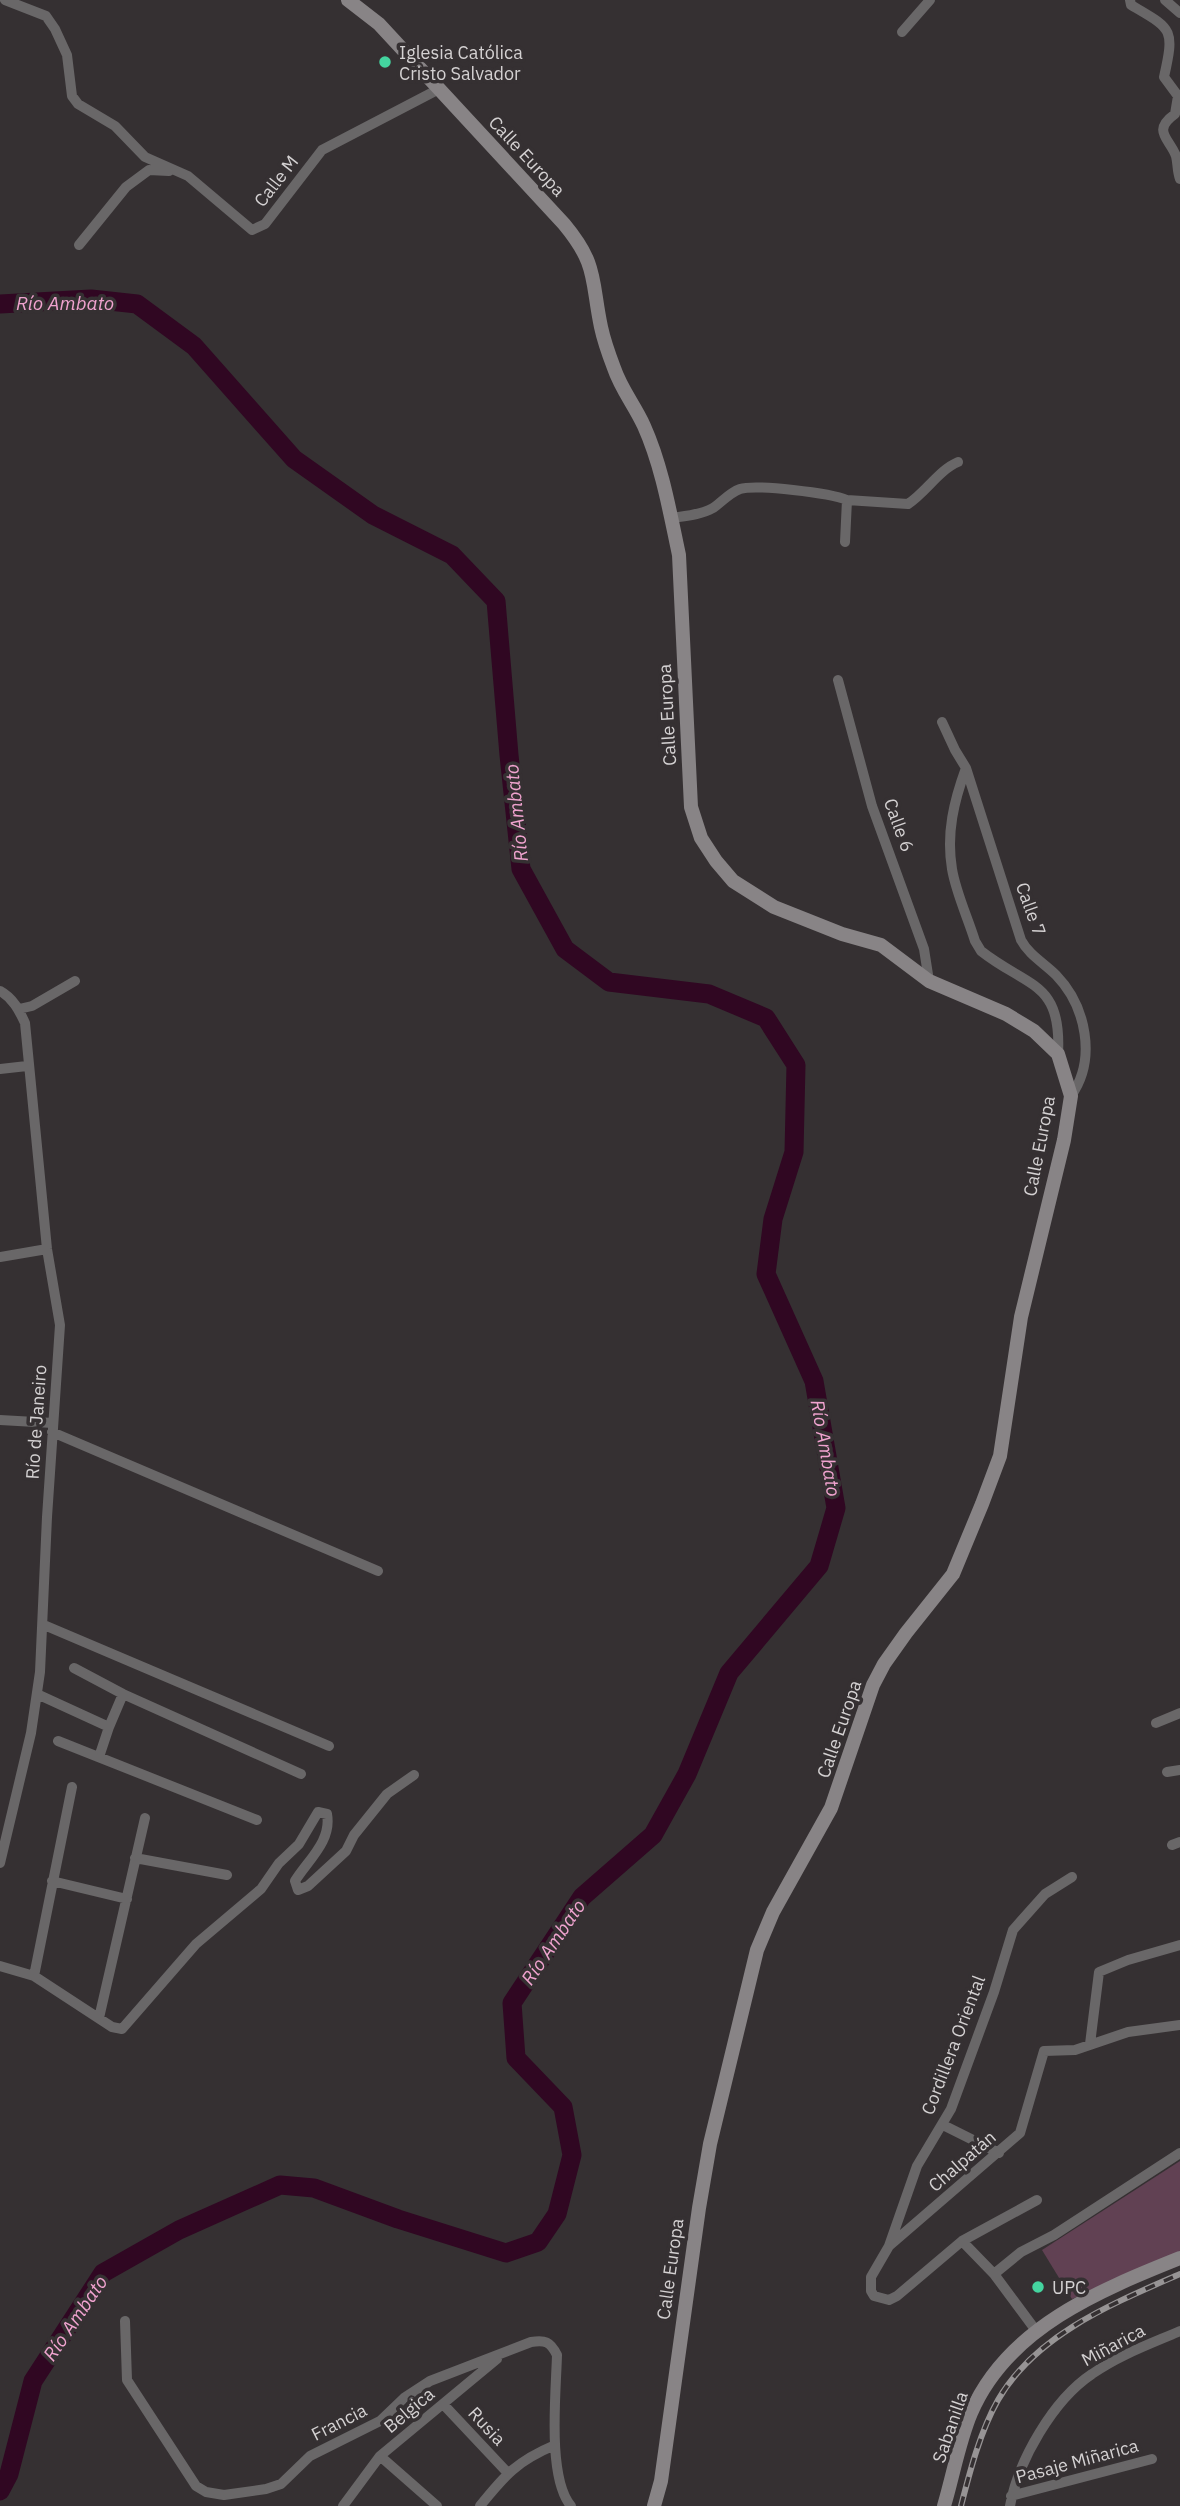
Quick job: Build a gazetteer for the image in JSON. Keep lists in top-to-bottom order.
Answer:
{
  "streets": {
    "street": [
      "Calle Europa",
      "Calle M",
      "Calle 6",
      "Calle 7",
      "Río de Janeiro",
      "Cordillera Oriental",
      "Chalpatán",
      "Miñarica",
      "Belgica",
      "Francia",
      "Rusia",
      "Sabanilla",
      "Pasaje Miñarica"
    ]
  },
  "crossings": [
    ["Calle Europa", "Calle M"],
    ["Calle Europa", "Calle 6"],
    ["Calle Europa", "Calle 7"],
    ["Cordillera Oriental", "Chalpatán"],
    ["Miñarica", "Pasaje Miñarica"],
    ["Belgica", "Francia"],
    ["Belgica", "Rusia"]
  ],
  "water": ["Río Ambato"],
  "places": ["Iglesia Católica Cristo Salvador", "UPC"]
}
